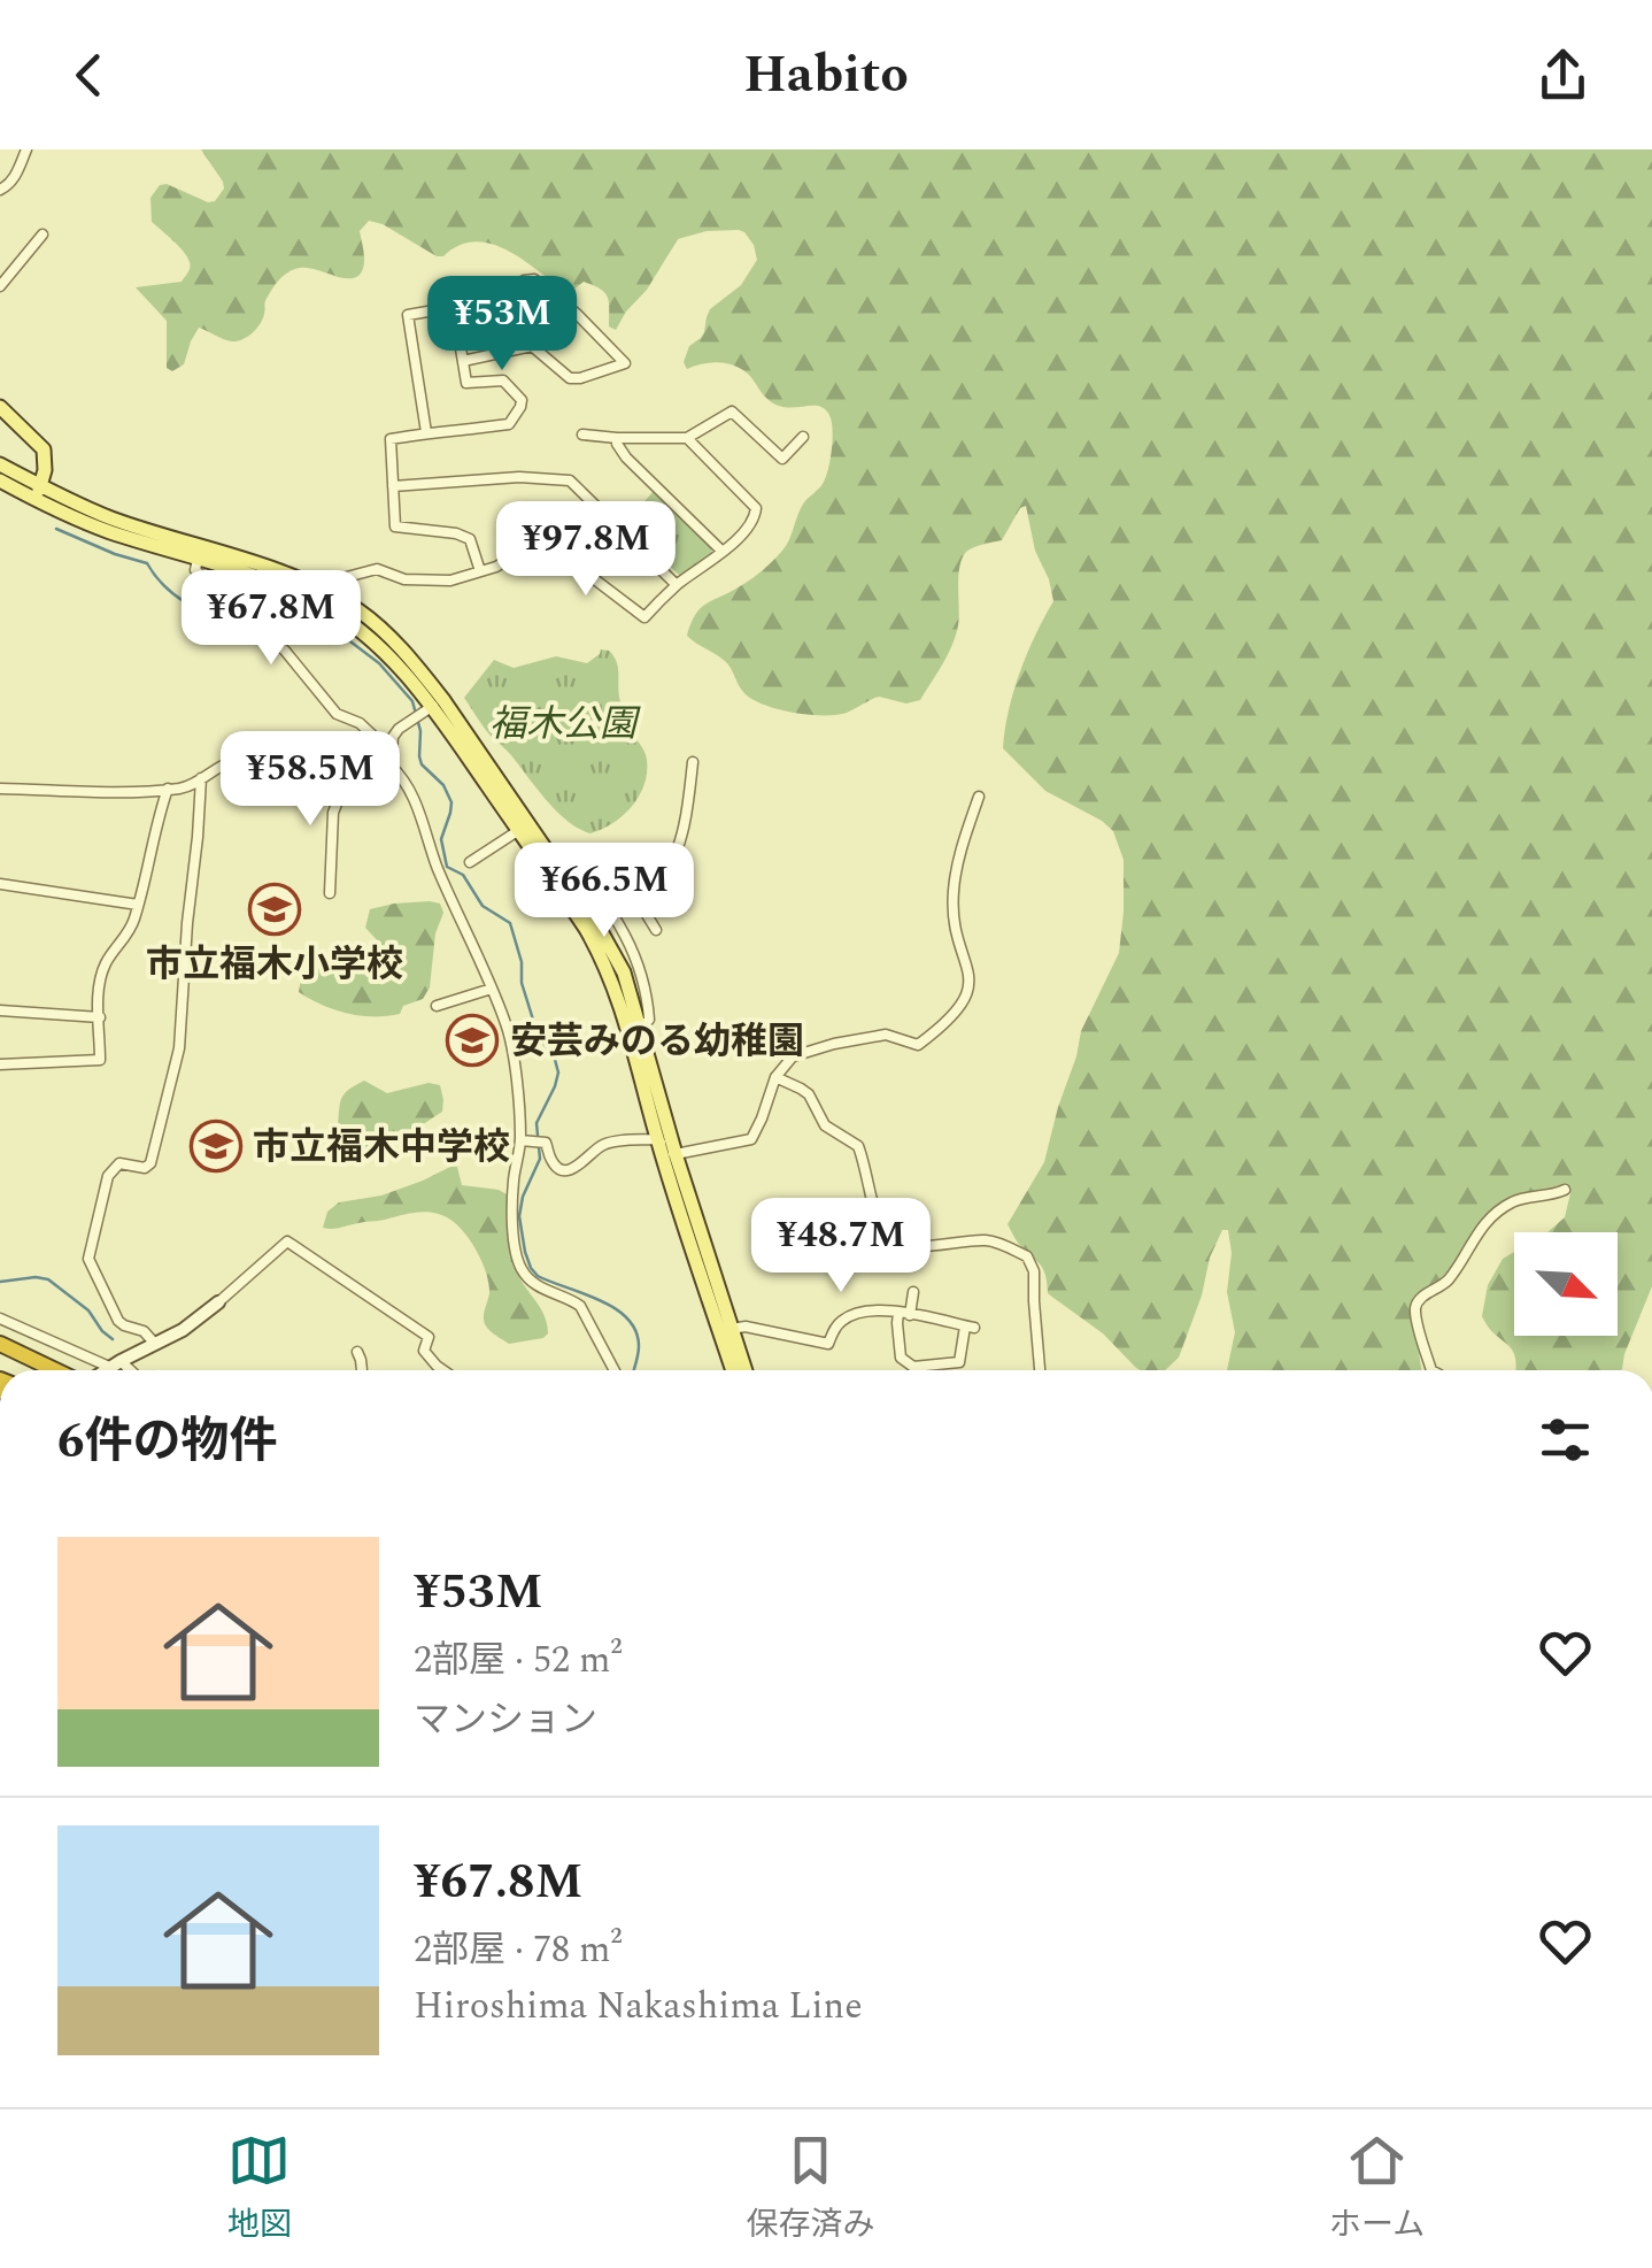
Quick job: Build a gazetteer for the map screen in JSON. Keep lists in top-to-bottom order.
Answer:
{
  "parks": ["福木公園"],
  "places": {
    "school or university": ["市立福木小学校", "安芸みのる幼稚園", "市立福木中学校"]
  },
  "north": "bottom right",
  "page": {
    "header": "Habito",
    "price": [
      "¥53M",
      "¥97.8M",
      "¥67.8M",
      "¥58.5M",
      "¥66.5M",
      "¥48.7M"
    ],
    "heading": "6件の物件",
    "list": [
      {
        "name": "¥53M",
        "note": "2部屋 · 52 m² · マンション"
      },
      {
        "name": "¥67.8M",
        "note": "2部屋 · 78 m² · Hiroshima Nakashima Line"
      }
    ],
    "tabs": ["地図", "保存済み", "ホーム"]
  }
}
